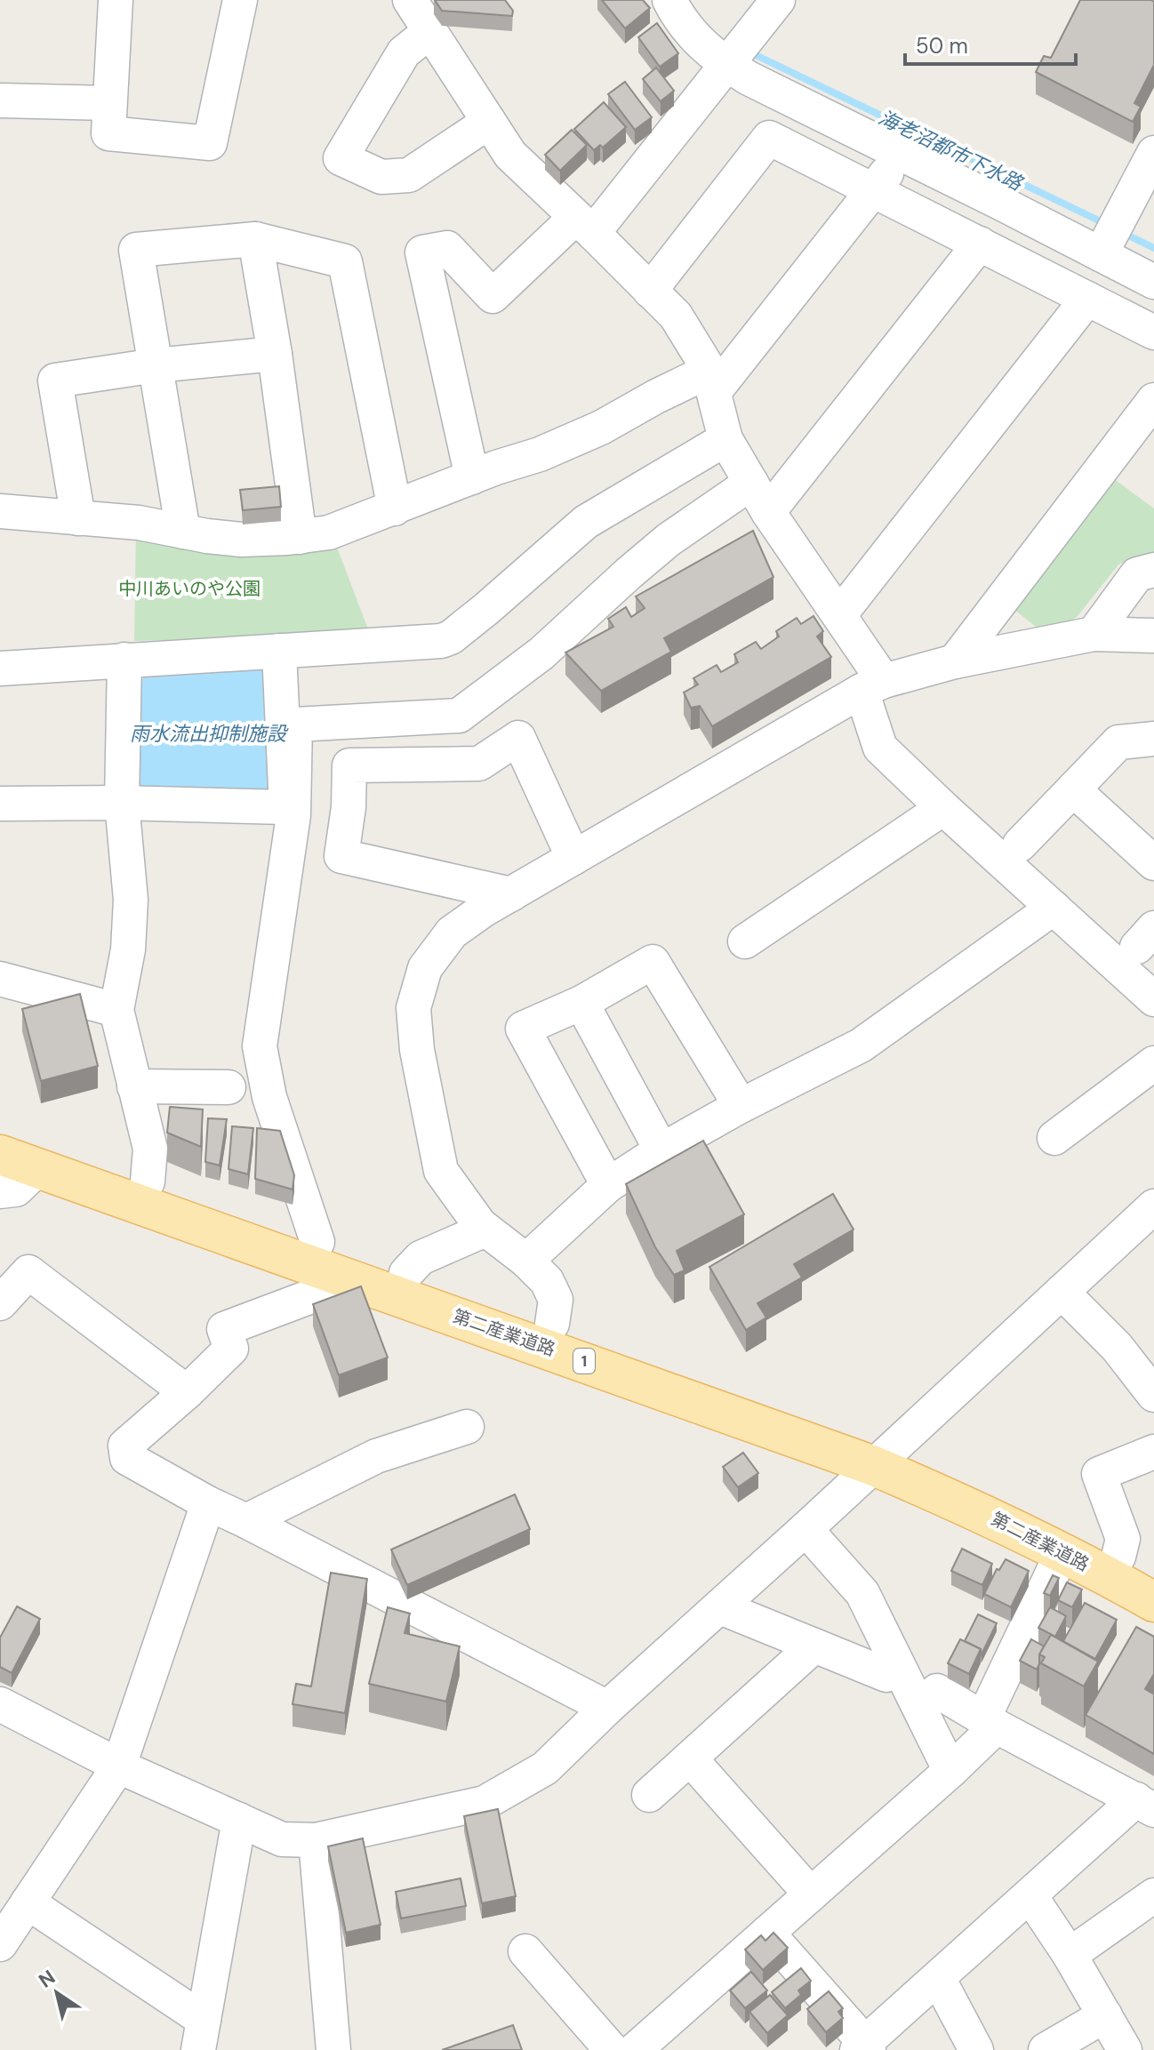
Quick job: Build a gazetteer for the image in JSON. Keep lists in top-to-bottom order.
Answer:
{
  "streets": {
    "main road": ["第二産業道路", "1"]
  },
  "water": ["海老沼都市下水路", "雨水流出抑制施設"],
  "parks": ["中川あいのや公園"],
  "scale_bar": "50 m",
  "north": "top left"
}
